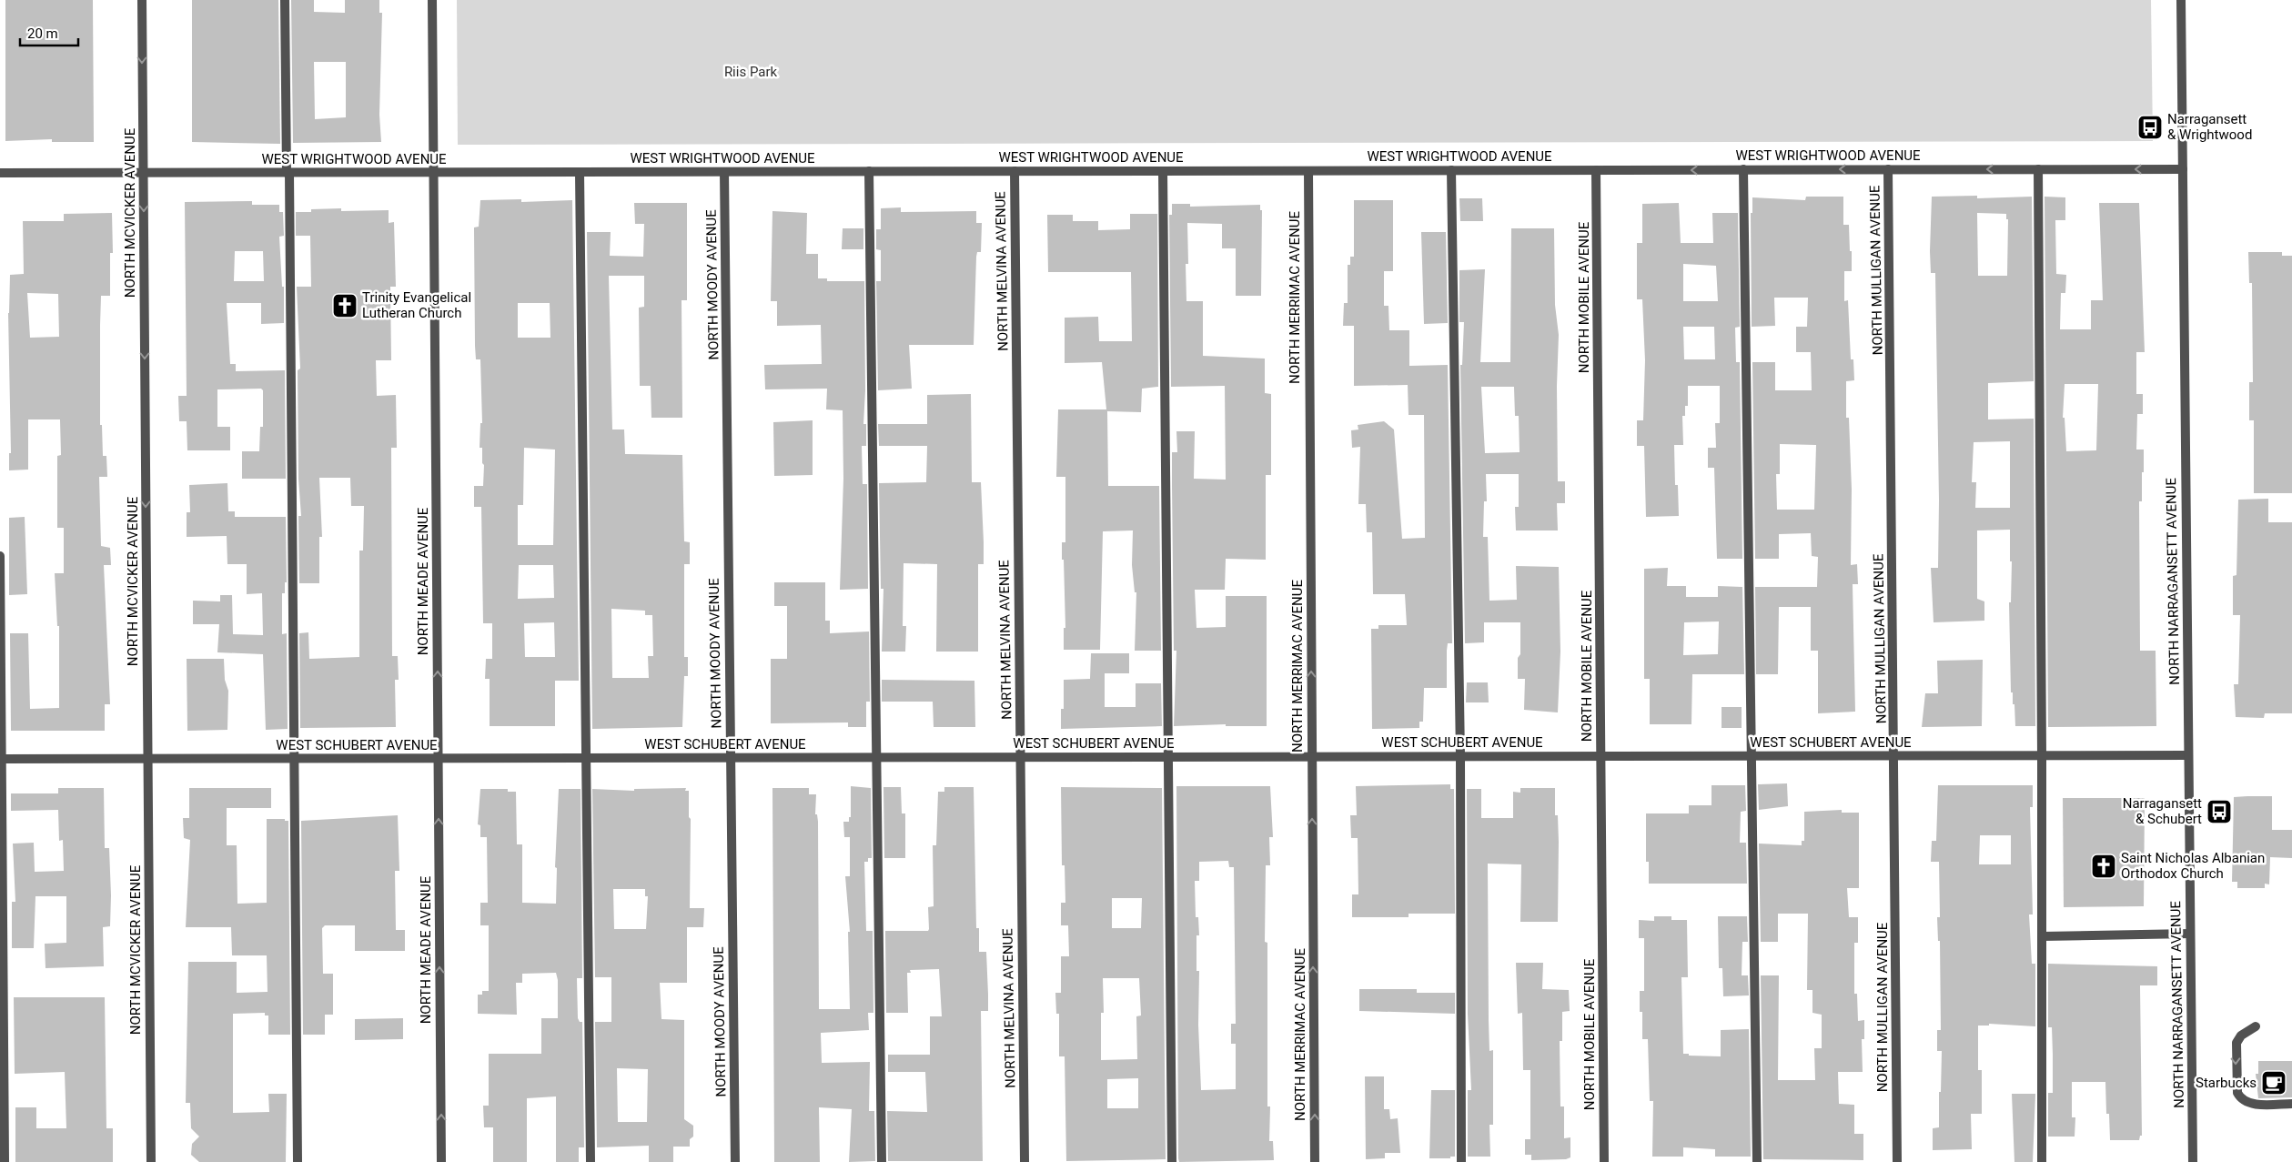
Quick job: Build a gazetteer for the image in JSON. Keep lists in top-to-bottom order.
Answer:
{
  "streets": {
    "street": [
      "WEST WRIGHTWOOD AVENUE",
      "NORTH MCVICKER AVENUE",
      "NORTH MULLIGAN AVENUE",
      "NORTH MELVINA AVENUE",
      "NORTH MOODY AVENUE",
      "NORTH MERRIMAC AVENUE",
      "NORTH MOBILE AVENUE",
      "NORTH MEADE AVENUE",
      "NORTH NARRAGANSETT AVENUE",
      "WEST SCHUBERT AVENUE"
    ]
  },
  "crossings": [
    ["WEST WRIGHTWOOD AVENUE", "NORTH MCVICKER AVENUE"],
    ["WEST WRIGHTWOOD AVENUE", "NORTH MULLIGAN AVENUE"],
    ["WEST WRIGHTWOOD AVENUE", "NORTH MELVINA AVENUE"],
    ["WEST WRIGHTWOOD AVENUE", "NORTH MOODY AVENUE"],
    ["WEST WRIGHTWOOD AVENUE", "NORTH MERRIMAC AVENUE"],
    ["WEST WRIGHTWOOD AVENUE", "NORTH MOBILE AVENUE"],
    ["WEST WRIGHTWOOD AVENUE", "NORTH MEADE AVENUE"],
    ["WEST WRIGHTWOOD AVENUE", "NORTH NARRAGANSETT AVENUE"],
    ["NORTH MCVICKER AVENUE", "WEST SCHUBERT AVENUE"],
    ["NORTH MULLIGAN AVENUE", "WEST SCHUBERT AVENUE"],
    ["NORTH MELVINA AVENUE", "WEST SCHUBERT AVENUE"],
    ["NORTH MOODY AVENUE", "WEST SCHUBERT AVENUE"],
    ["NORTH MERRIMAC AVENUE", "WEST SCHUBERT AVENUE"],
    ["NORTH MOBILE AVENUE", "WEST SCHUBERT AVENUE"],
    ["NORTH MEADE AVENUE", "WEST SCHUBERT AVENUE"],
    ["NORTH NARRAGANSETT AVENUE", "WEST SCHUBERT AVENUE"]
  ],
  "one_way": ["NORTH MCVICKER AVENUE", "NORTH MERRIMAC AVENUE", "NORTH MEADE AVENUE"],
  "parks": ["Riis Park"],
  "places": {
    "bus stop": ["Narragansett & Wrightwood", "Narragansett & Schubert"],
    "church": ["Trinity Evangelical Lutheran Church", "Saint Nicholas Albanian Orthodox Church"],
    "cafe": ["Starbucks"]
  },
  "scale_bar": "20 m"
}
